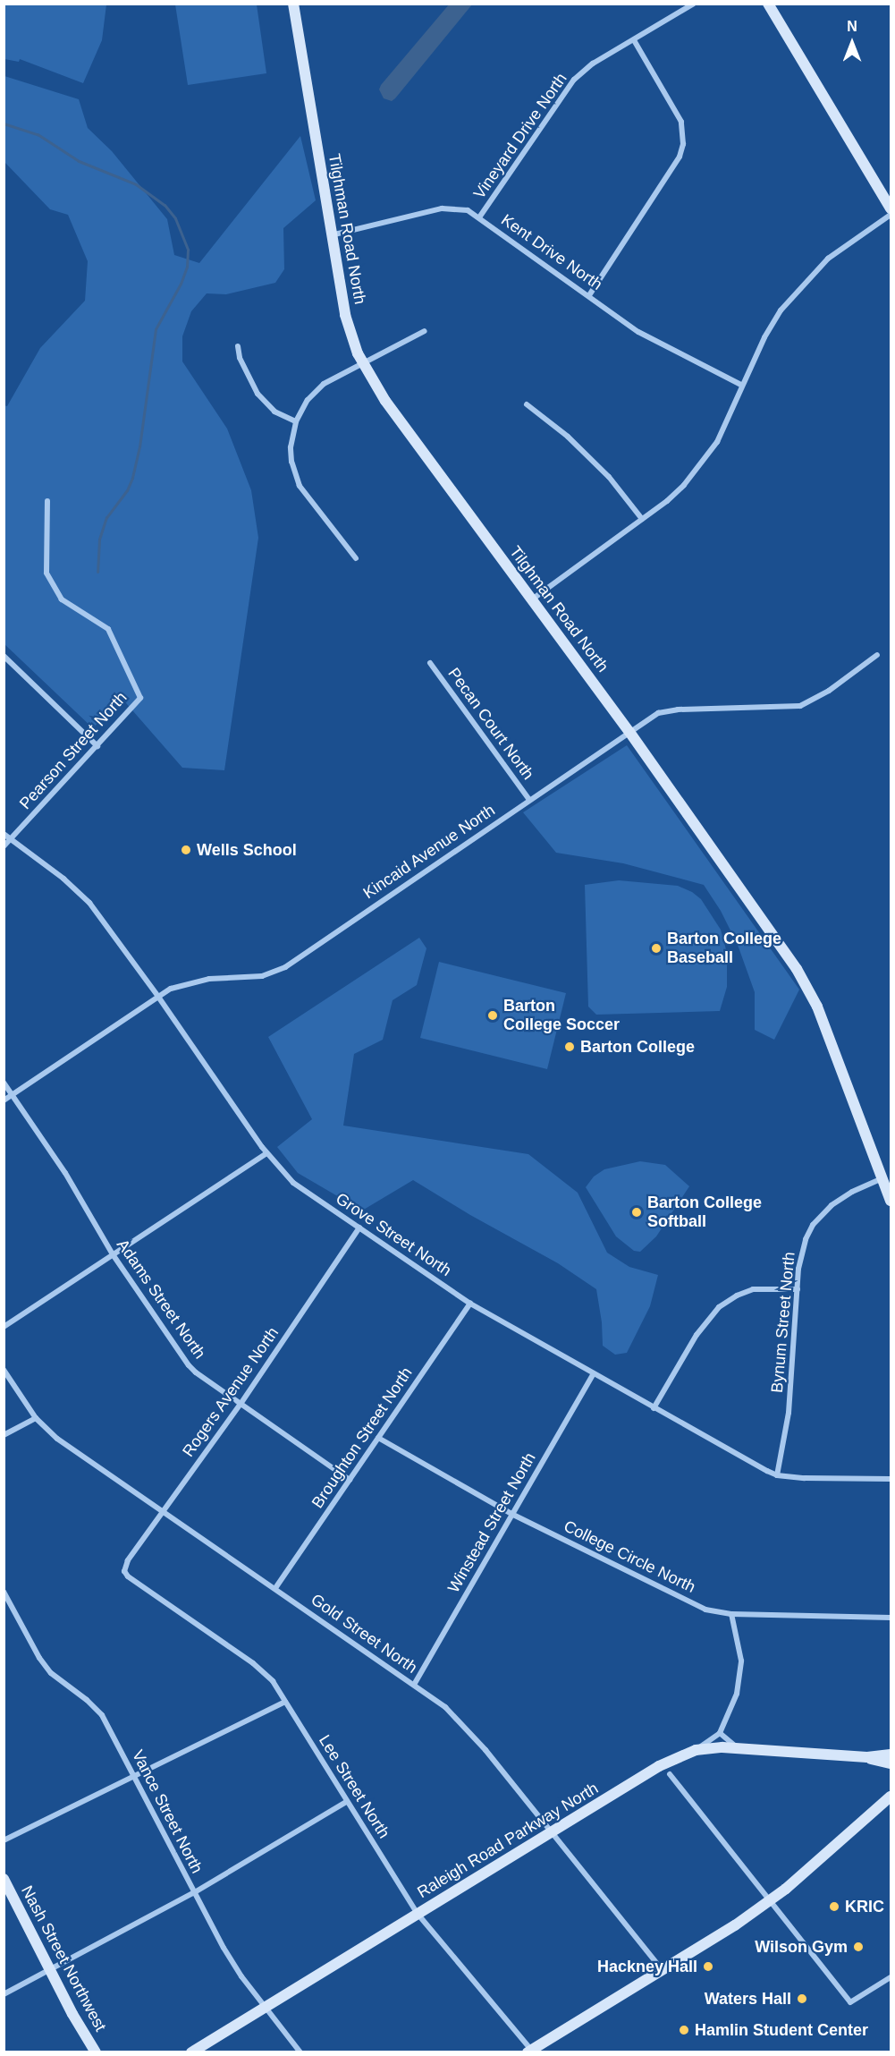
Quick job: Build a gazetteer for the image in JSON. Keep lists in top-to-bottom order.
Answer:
{
  "streets": {
    "street": [
      "Vineyard Drive North",
      "Tilghman Road North",
      "Kent Drive North",
      "Pecan Court North",
      "Pearson Street North",
      "Kincaid Avenue North",
      "Grove Street North",
      "Adams Street North",
      "Bynum Street North",
      "Rogers Avenue North",
      "Broughton Street North",
      "Winstead Street North",
      "College Circle North",
      "Gold Street North",
      "Lee Street North",
      "Vance Street North",
      "Raleigh Road Parkway North",
      "Nash Street Northwest"
    ]
  },
  "crossings": [
    ["Vineyard Drive North", "Kent Drive North"],
    ["Tilghman Road North", "Kent Drive North"],
    ["Tilghman Road North", "Kincaid Avenue North"],
    ["Tilghman Road North", "Bynum Street North"],
    ["Pecan Court North", "Kincaid Avenue North"],
    ["Pearson Street North", "Grove Street North"],
    ["Kincaid Avenue North", "Grove Street North"],
    ["Kincaid Avenue North", "Adams Street North"],
    ["Grove Street North", "Bynum Street North"],
    ["Grove Street North", "Rogers Avenue North"],
    ["Grove Street North", "Broughton Street North"],
    ["Grove Street North", "Winstead Street North"],
    ["Adams Street North", "Rogers Avenue North"],
    ["Adams Street North", "Broughton Street North"],
    ["Rogers Avenue North", "Gold Street North"],
    ["Rogers Avenue North", "Lee Street North"],
    ["Broughton Street North", "College Circle North"],
    ["Broughton Street North", "Gold Street North"],
    ["Winstead Street North", "College Circle North"],
    ["Winstead Street North", "Gold Street North"],
    ["Gold Street North", "Raleigh Road Parkway North"],
    ["Lee Street North", "Raleigh Road Parkway North"],
    ["Vance Street North", "Raleigh Road Parkway North"]
  ],
  "places": [
    "Wells School",
    "Barton College Baseball",
    "Barton College Soccer",
    "Barton College",
    "Barton College Softball",
    "KRIC",
    "Wilson Gym",
    "Hackney Hall",
    "Waters Hall",
    "Hamlin Student Center"
  ],
  "north": "top"
}
